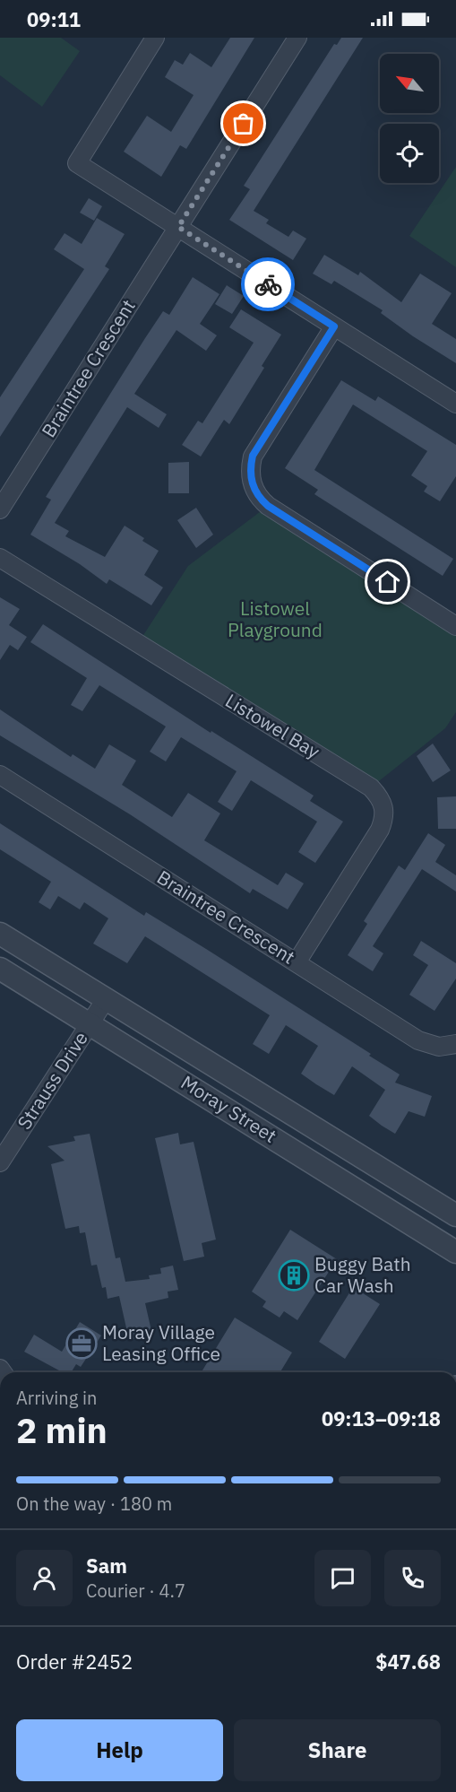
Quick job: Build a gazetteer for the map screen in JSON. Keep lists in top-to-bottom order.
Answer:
{
  "streets": {
    "street": [
      "Braintree Crescent",
      "Listowel Bay",
      "Strauss Drive",
      "Moray Street"
    ]
  },
  "crossings": [
    ["Braintree Crescent", "Listowel Bay"],
    ["Strauss Drive", "Moray Street"]
  ],
  "parks": ["Listowel Playground"],
  "places": {
    "building": ["Buggy Bath Car Wash"],
    "office": ["Moray Village Leasing Office"]
  },
  "north": "top left",
  "page": {
    "status": "09:11",
    "heading": ["2 min", "Arriving in", "09:13–09:18"],
    "panel": [
      "Sam",
      "Courier · 4.7",
      "Order #2452",
      "$47.68"
    ],
    "bar": "On the way · 180 m",
    "buttons": ["Help", "Share"]
  }
}
